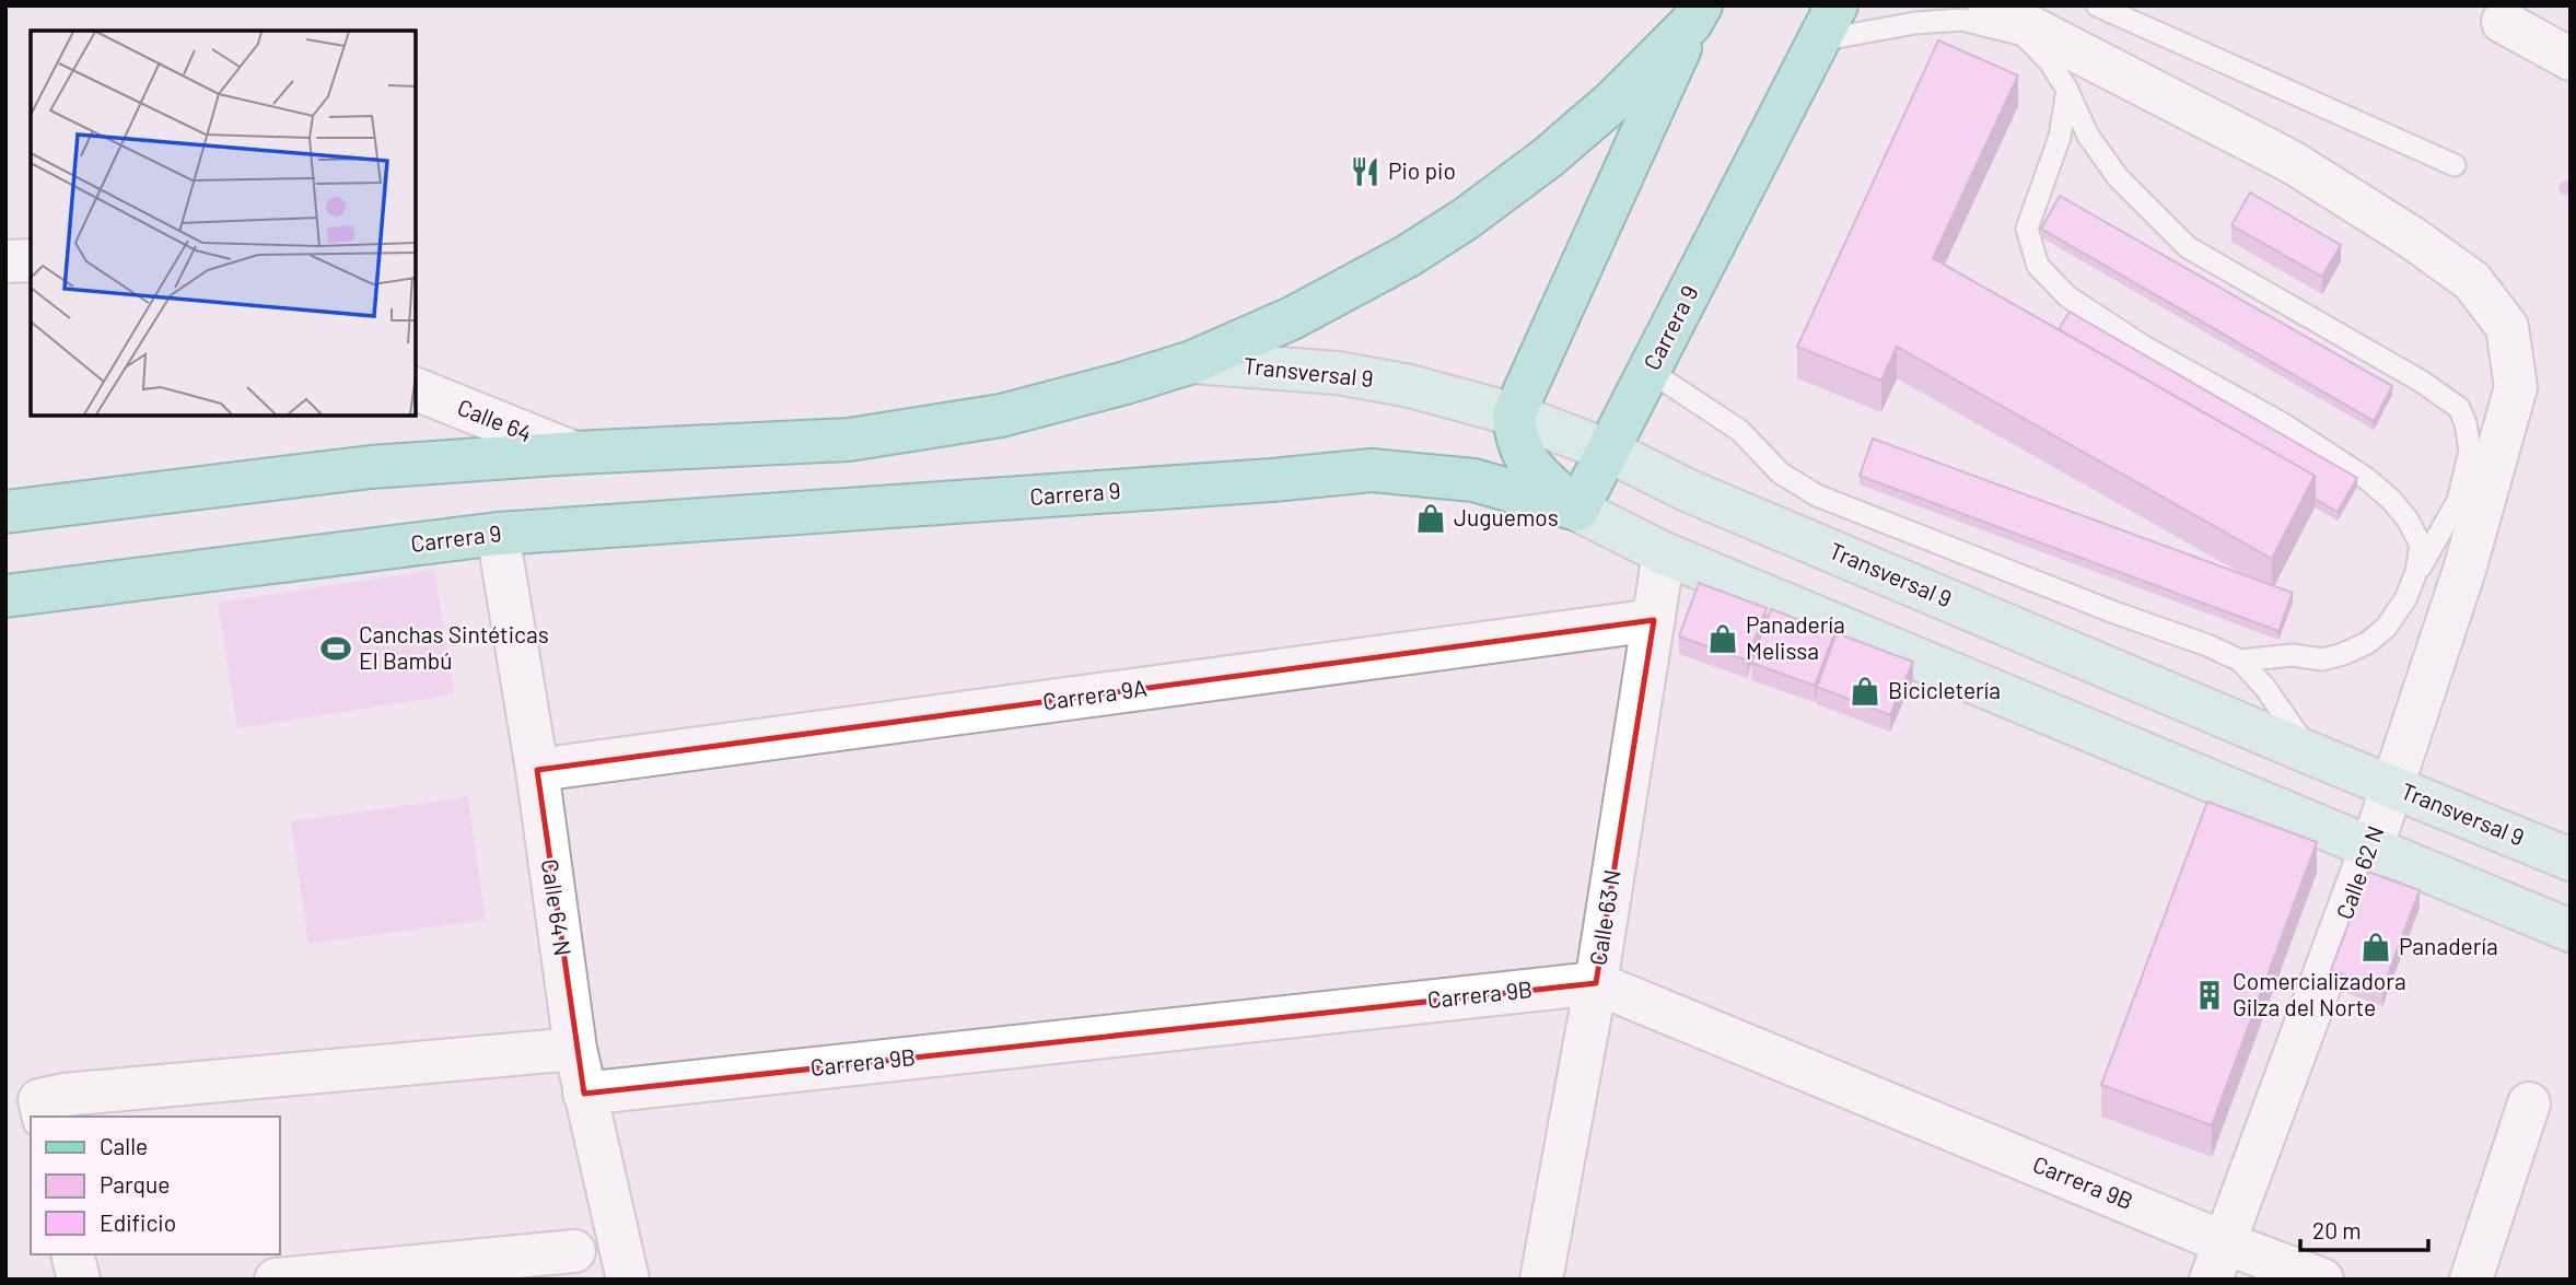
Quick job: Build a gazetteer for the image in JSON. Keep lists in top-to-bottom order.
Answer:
{
  "streets": {
    "main road": ["Carrera 9", "Transversal 9"],
    "street": [
      "Calle 64",
      "Carrera 9A",
      "Calle 62 N",
      "Calle 64 N",
      "Calle 63 N",
      "Carrera 9B"
    ]
  },
  "crossings": [
    ["Carrera 9", "Transversal 9"],
    ["Carrera 9", "Calle 64 N"],
    ["Transversal 9", "Calle 62 N"],
    ["Carrera 9A", "Calle 64 N"],
    ["Carrera 9A", "Calle 63 N"],
    ["Calle 62 N", "Carrera 9B"],
    ["Calle 64 N", "Carrera 9B"],
    ["Calle 63 N", "Carrera 9B"]
  ],
  "places": {
    "restaurant": ["Pio pio"],
    "shop": [
      "Juguemos",
      "Panadería Melissa",
      "Bicicletería",
      "Panadería"
    ],
    "sports": ["Canchas Sintéticas El Bambú"],
    "building": ["Comercializadora Gilza del Norte"]
  },
  "legend": ["Calle", "Parque", "Edificio"],
  "scale_bar": "20 m"
}
